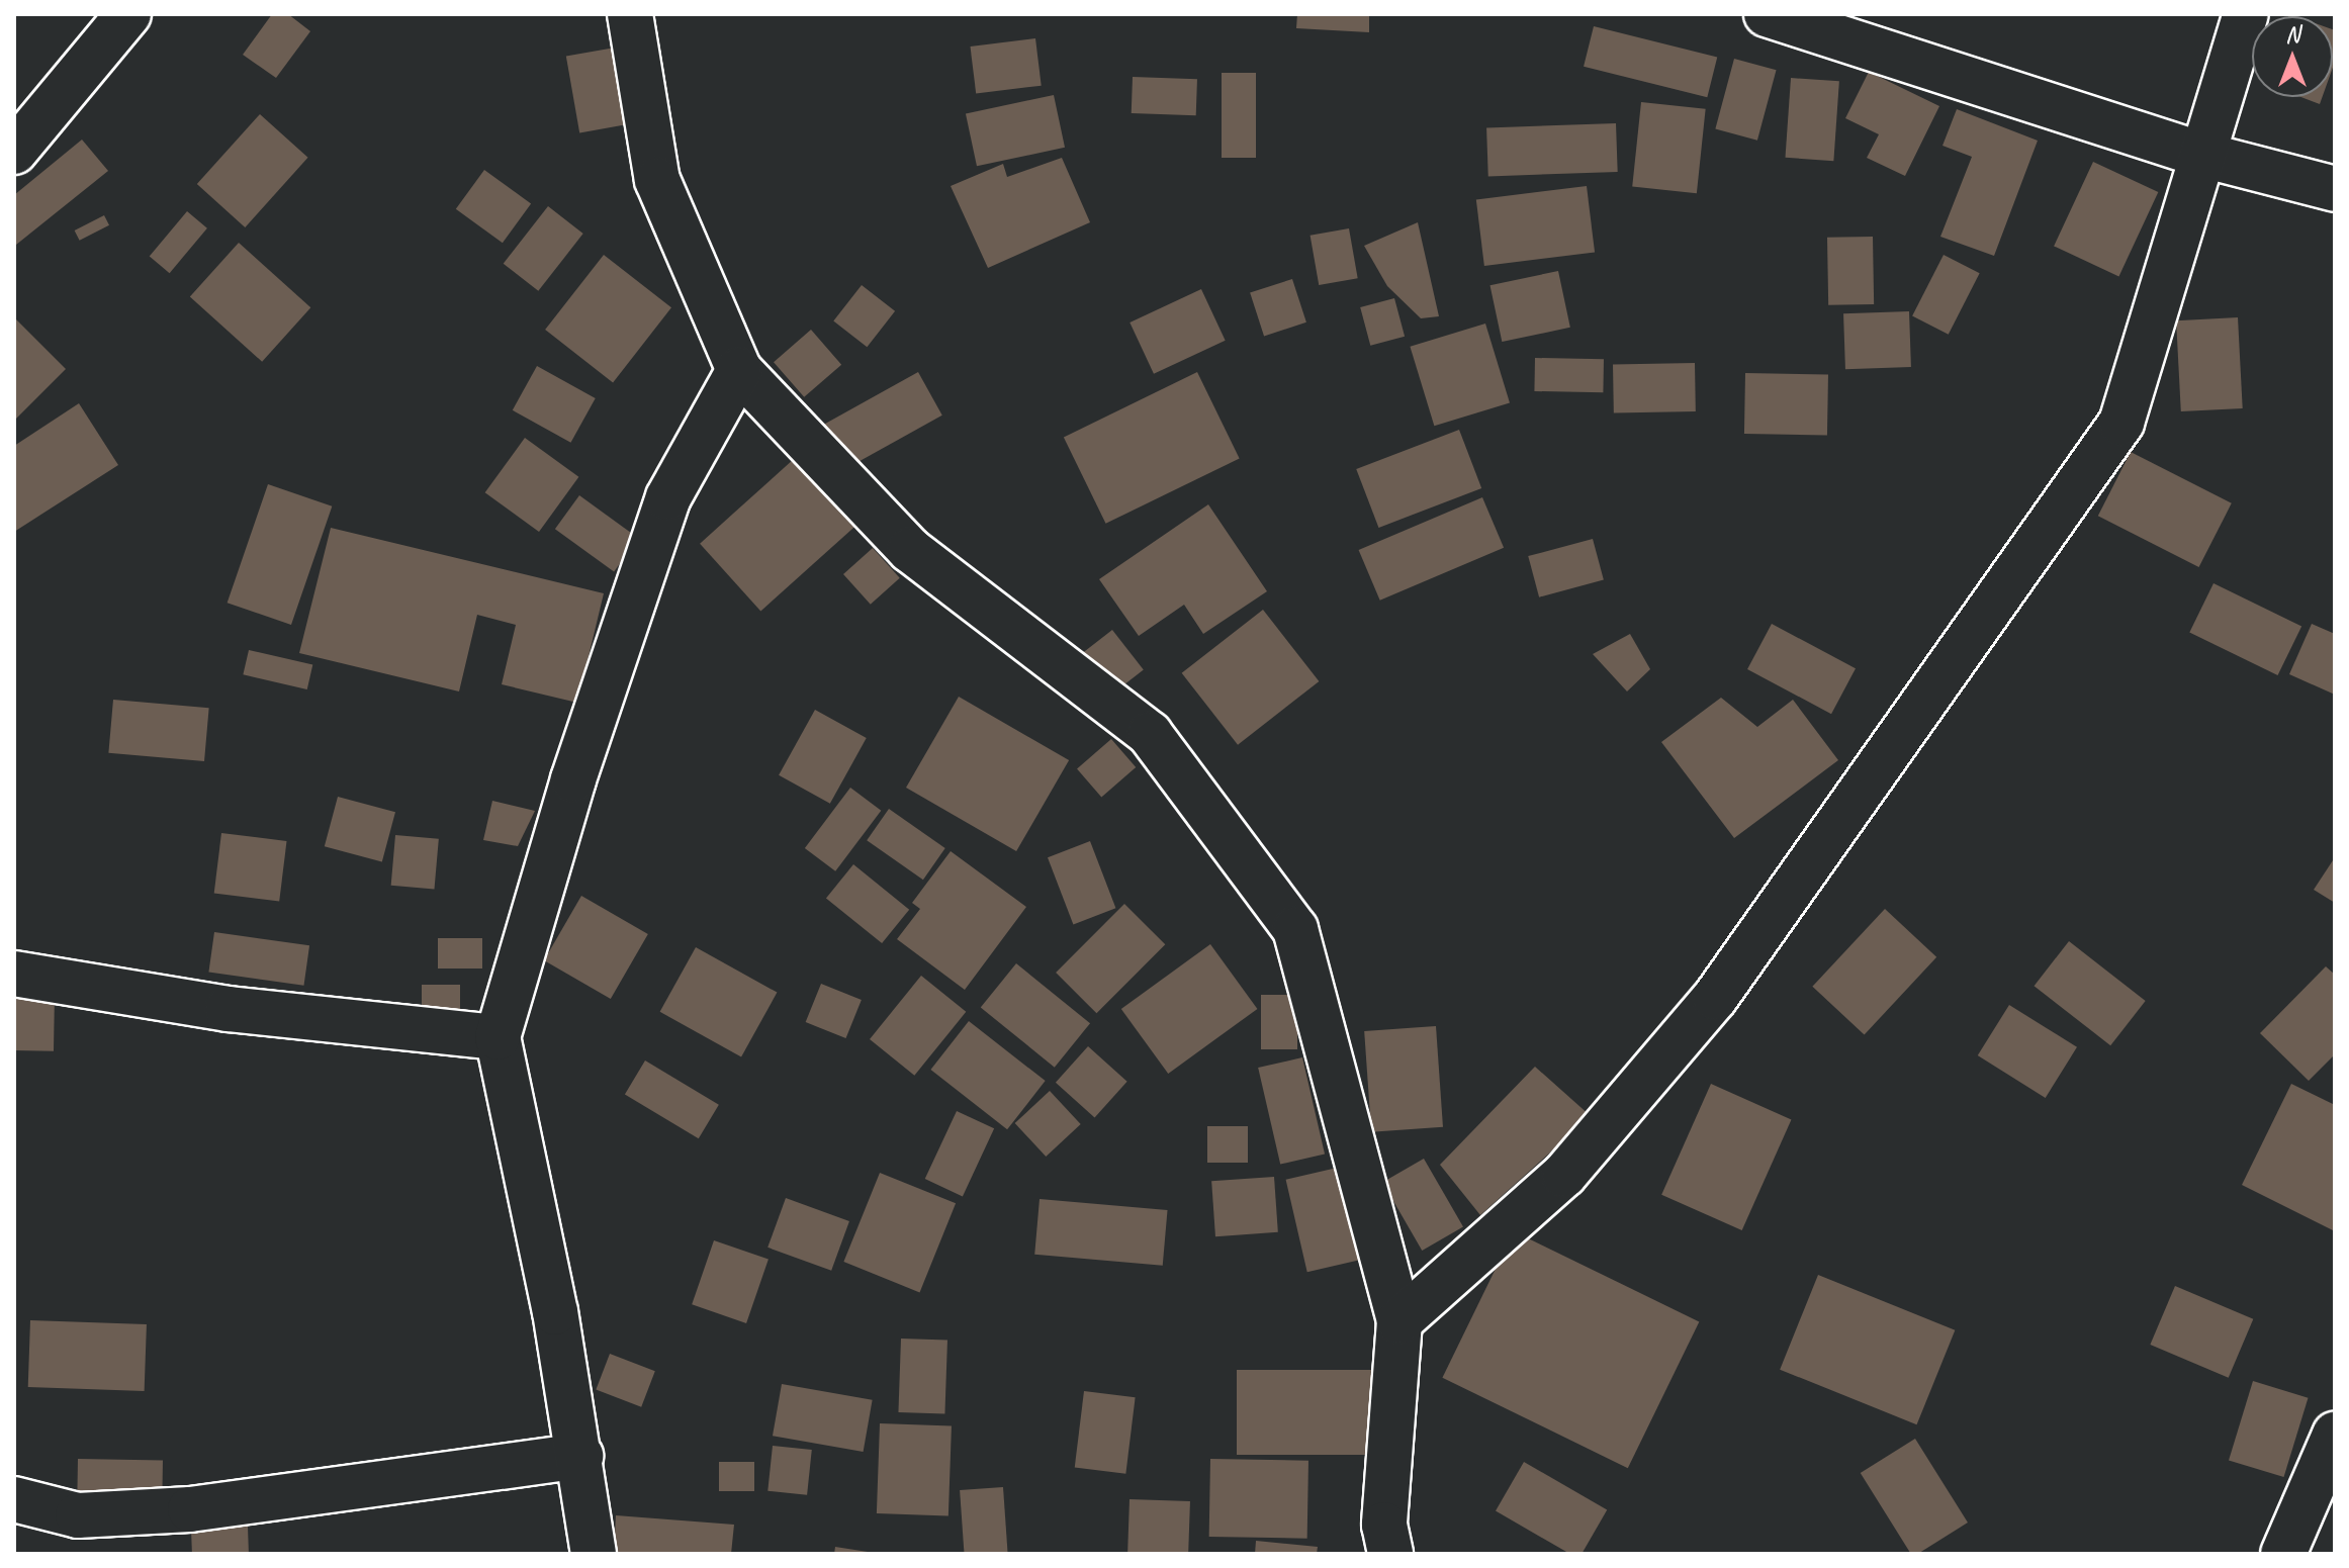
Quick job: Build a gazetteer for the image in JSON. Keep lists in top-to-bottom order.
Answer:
{
  "north": "top"
}
